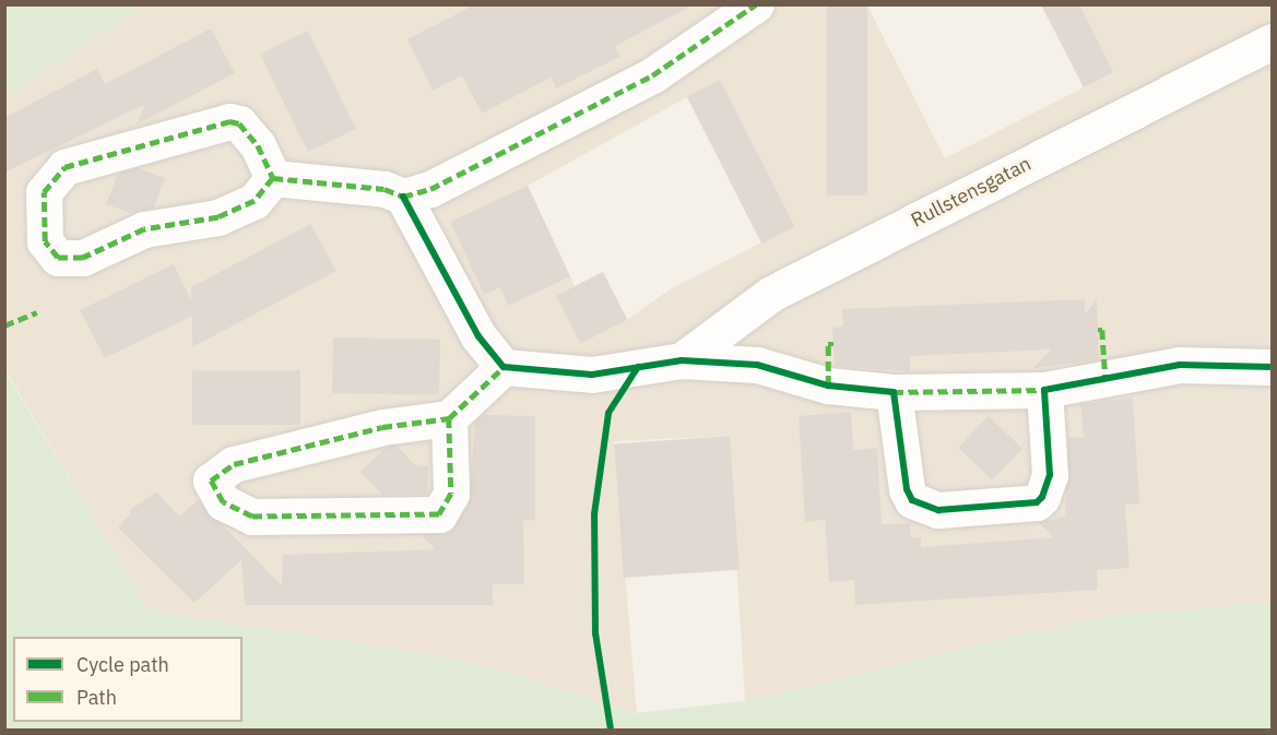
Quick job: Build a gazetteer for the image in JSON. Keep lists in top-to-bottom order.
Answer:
{
  "streets": {
    "street": ["Rullstensgatan"]
  },
  "legend": ["Cycle path", "Path"]
}
